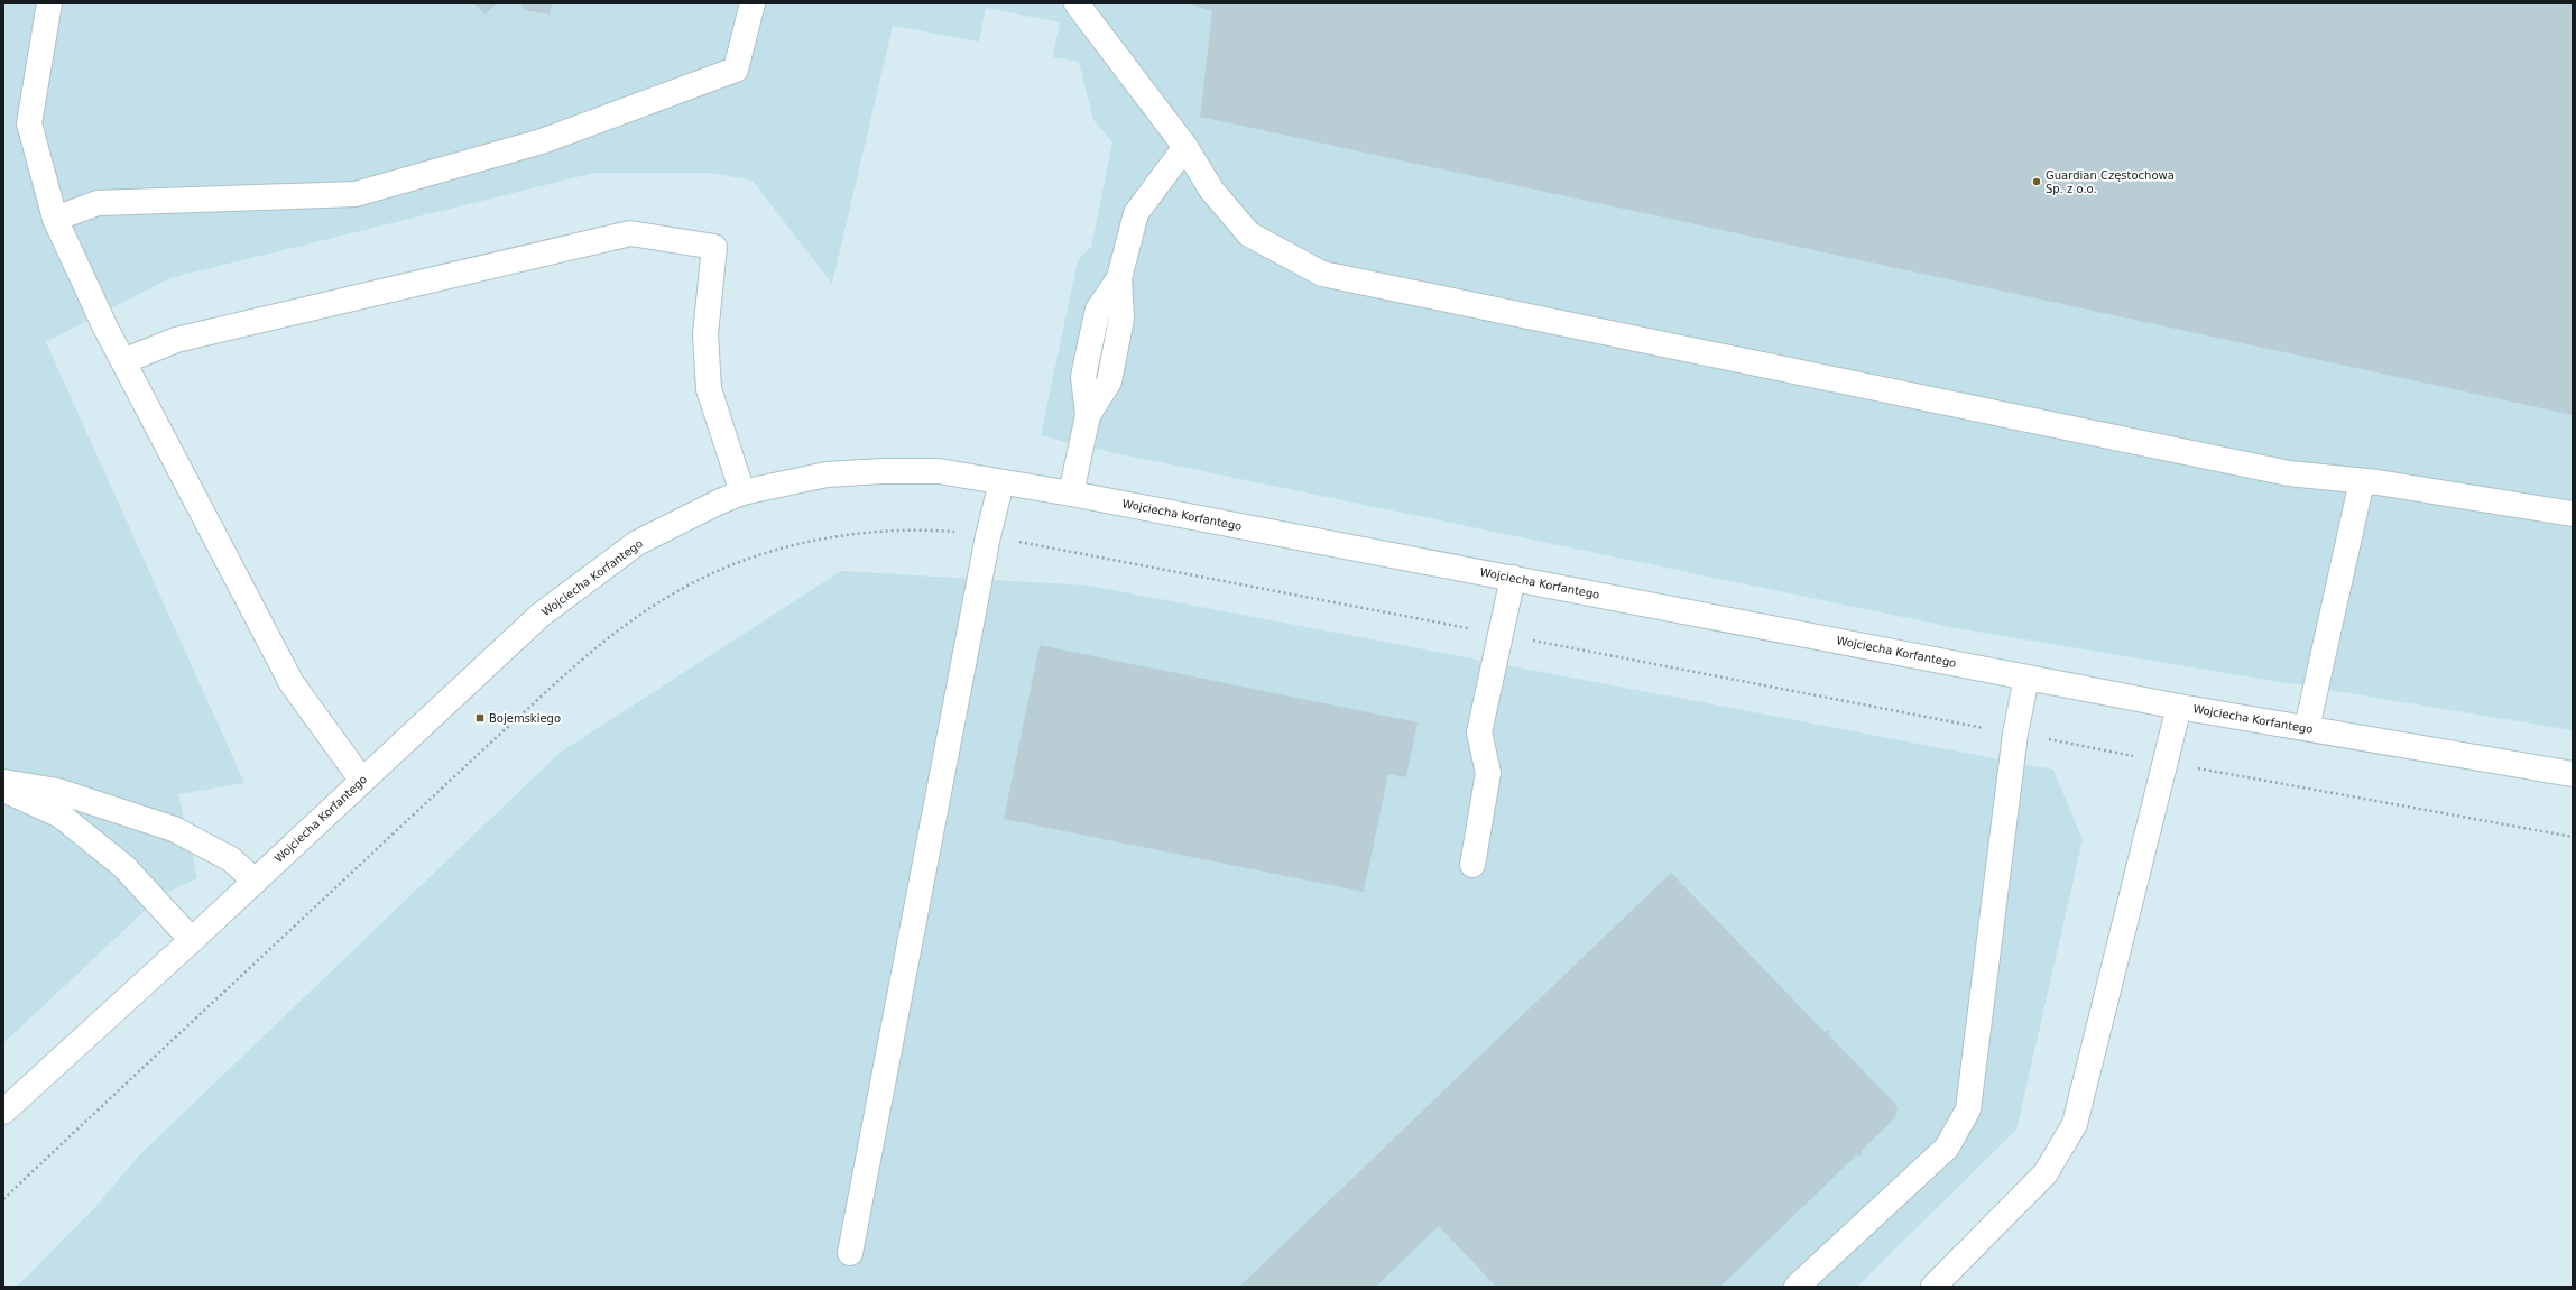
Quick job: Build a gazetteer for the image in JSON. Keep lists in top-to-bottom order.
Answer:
{
  "streets": {
    "street": ["Wojciecha Korfantego"]
  },
  "places": {
    "other": ["Guardian Częstochowa Sp. z o.o."],
    "transit": ["Bojemskiego"]
  }
}
